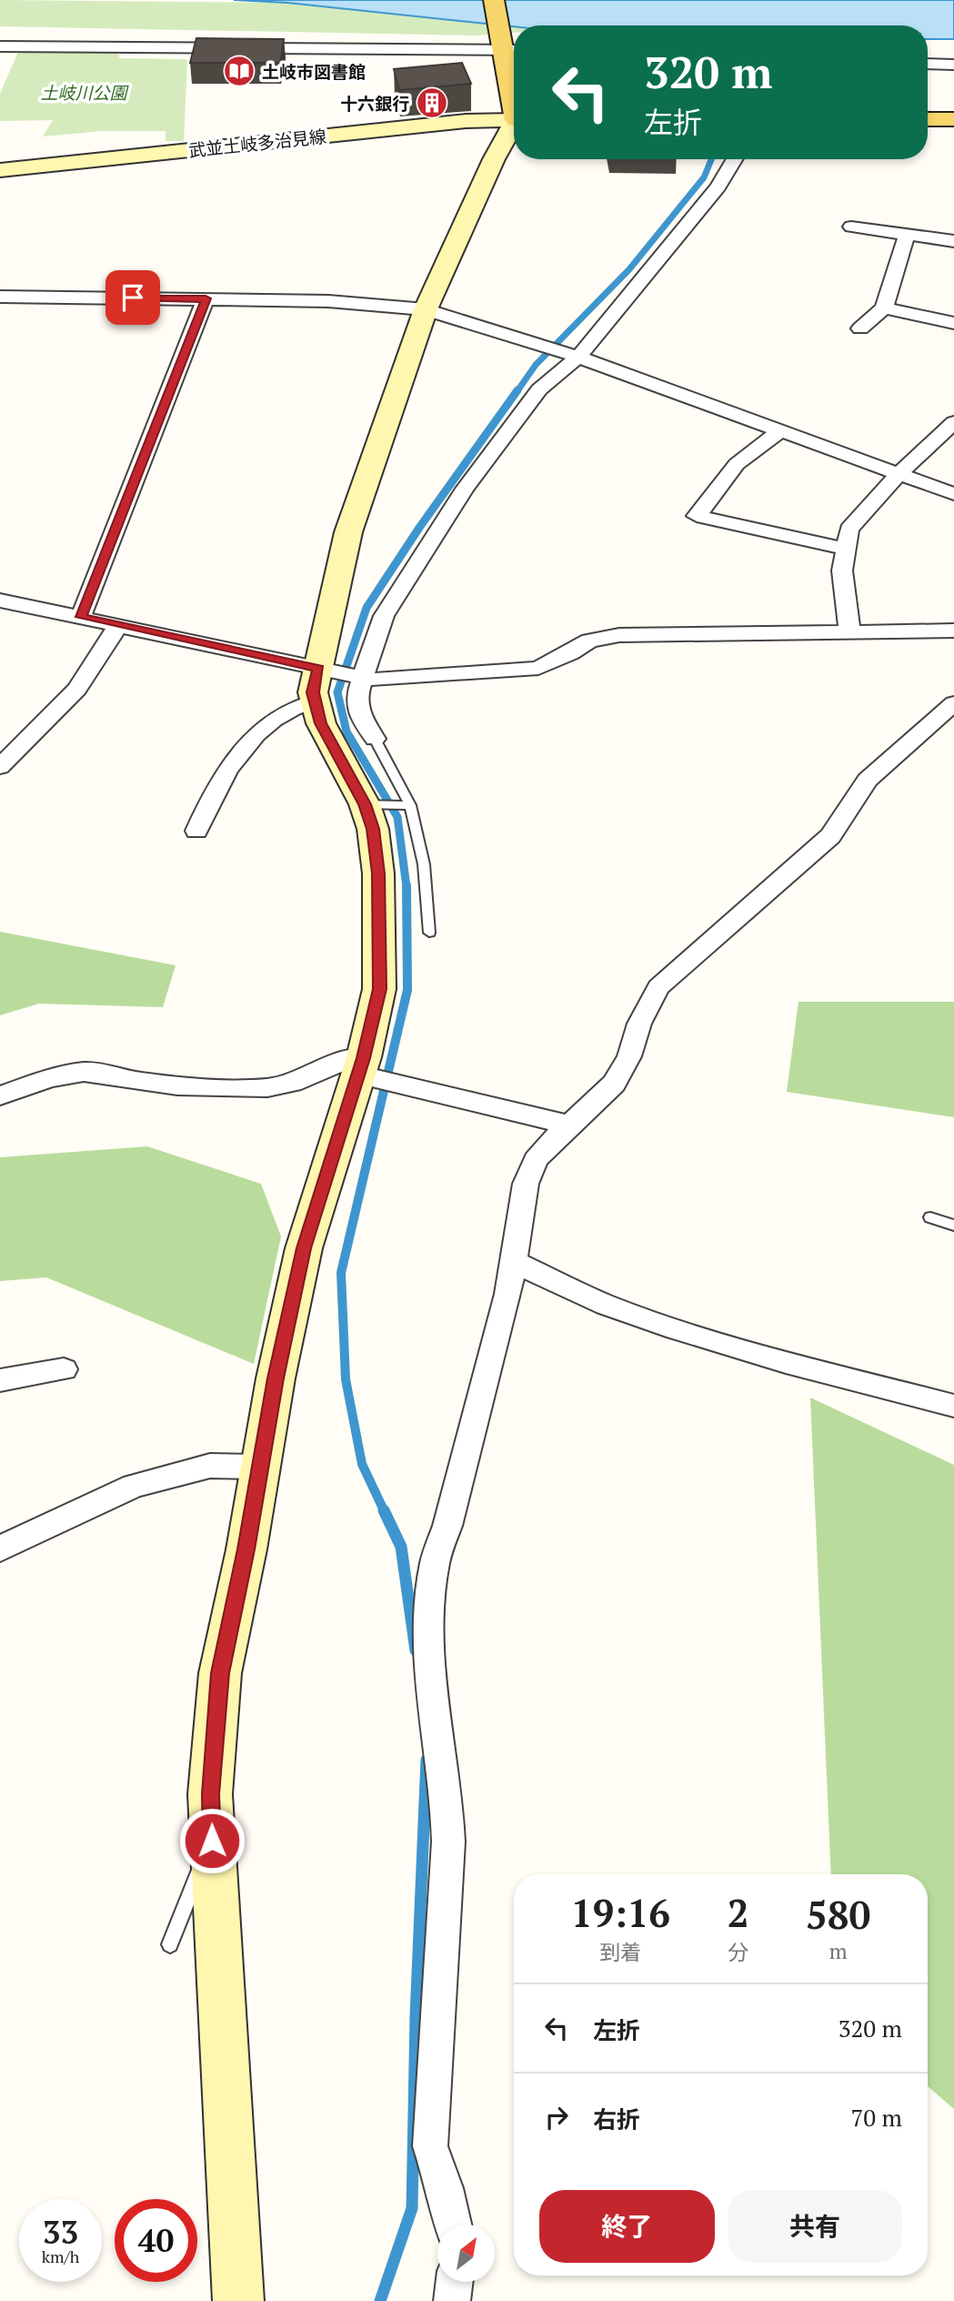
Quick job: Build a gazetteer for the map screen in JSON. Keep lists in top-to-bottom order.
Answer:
{
  "streets": {
    "street": ["武並土岐多治見線"]
  },
  "parks": ["土岐川公園"],
  "places": {
    "library": ["土岐市図書館"],
    "building": ["十六銀行"]
  },
  "north": "top right",
  "page": {
    "turn": ["320 m", "左折"],
    "eta": [
      "19:16",
      "到着",
      "2",
      "分",
      "580",
      "m"
    ],
    "list": [
      {
        "name": "左折",
        "value": "320 m"
      },
      {
        "name": "右折",
        "value": "70 m"
      }
    ],
    "buttons": ["終了", "共有"],
    "speed": "33 km/h",
    "limit": "40"
  }
}
